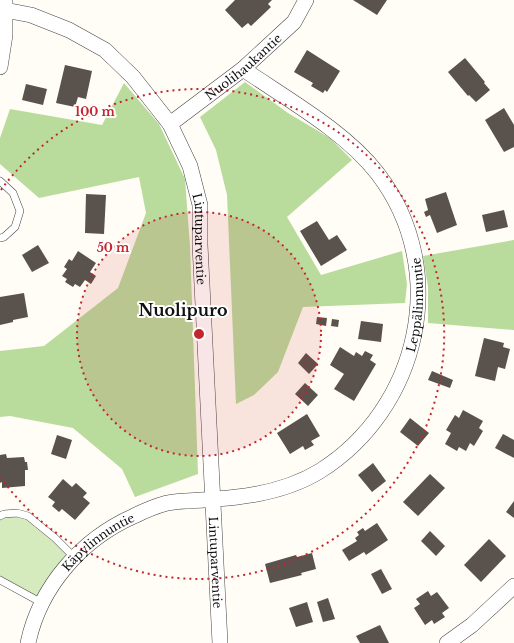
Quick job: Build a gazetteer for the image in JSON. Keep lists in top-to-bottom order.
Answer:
{
  "streets": {
    "street": [
      "Nuolihaukantie",
      "Lintuparventie",
      "Leppälinnuntie",
      "Käpylinnuntie"
    ]
  },
  "crossings": [
    ["Nuolihaukantie", "Lintuparventie"],
    ["Nuolihaukantie", "Leppälinnuntie"],
    ["Lintuparventie", "Leppälinnuntie"],
    ["Lintuparventie", "Käpylinnuntie"],
    ["Leppälinnuntie", "Käpylinnuntie"]
  ],
  "districts": ["Nuolipuro"],
  "rings": ["100 m", "50 m"]
}
